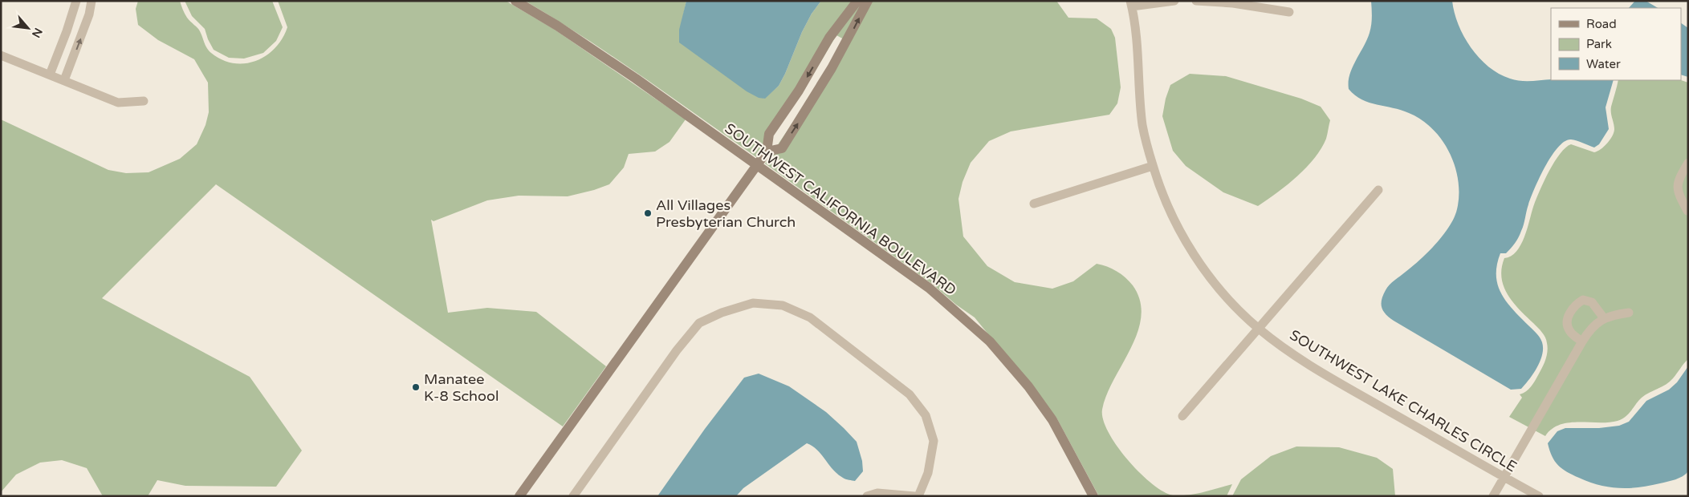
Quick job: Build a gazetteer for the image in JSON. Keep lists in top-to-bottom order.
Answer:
{
  "streets": {
    "street": ["SOUTHWEST CALIFORNIA BOULEVARD", "SOUTHWEST LAKE CHARLES CIRCLE"]
  },
  "places": ["All Villages Presbyterian Church", "Manatee K-8 School"],
  "legend": ["Road", "Park", "Water"],
  "north": "bottom right"
}
